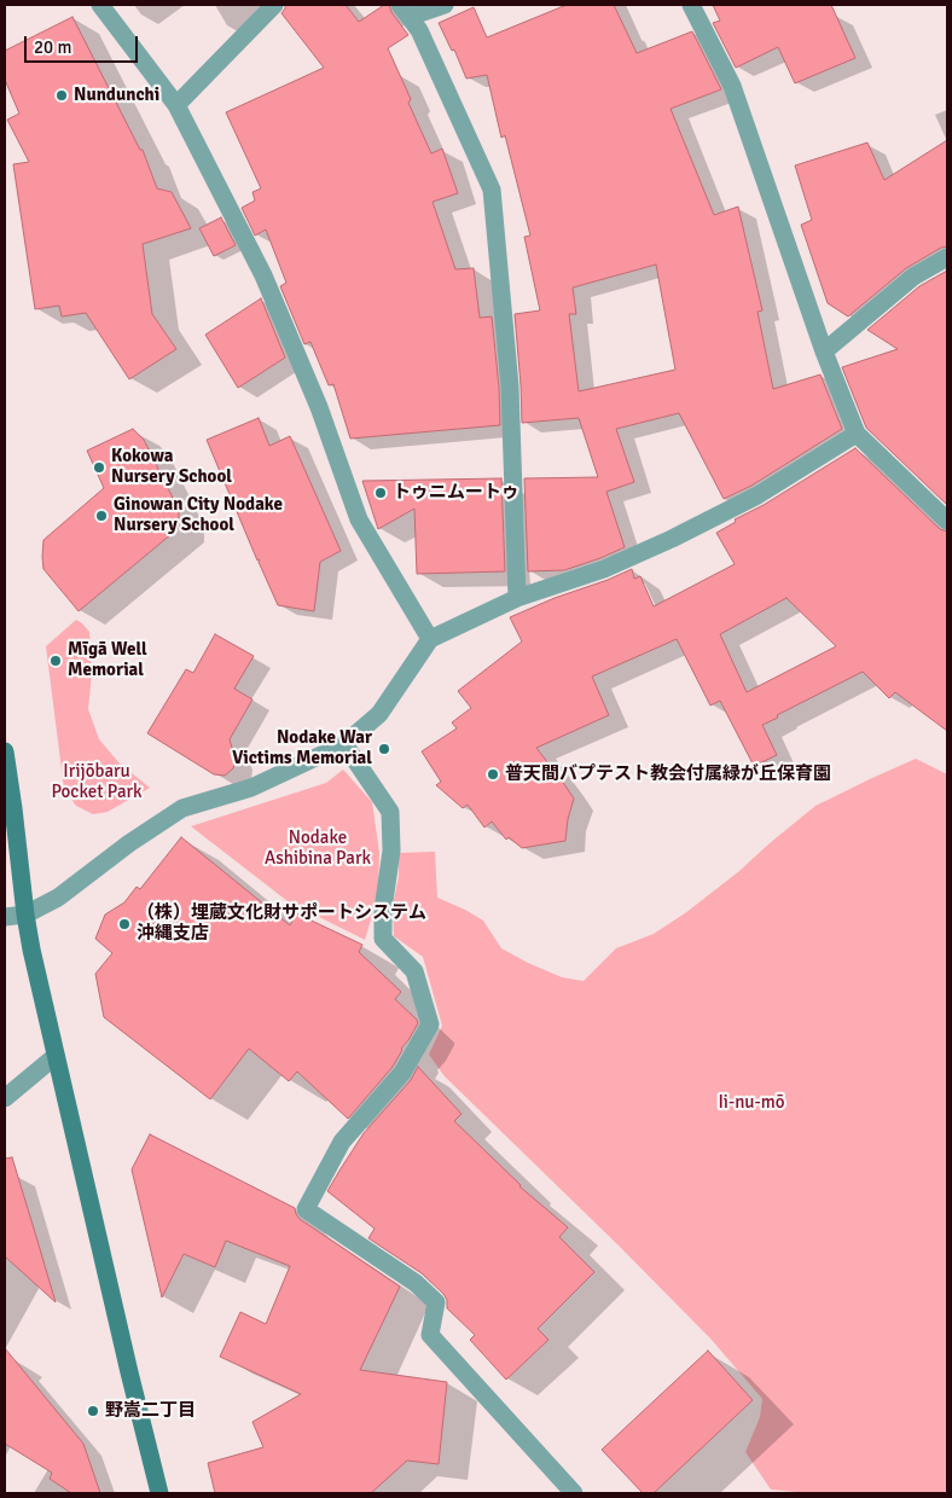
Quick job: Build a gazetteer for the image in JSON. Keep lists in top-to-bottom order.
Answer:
{
  "parks": ["Irijōbaru Pocket Park", "Nodake Ashibina Park", "Ii-nu-mō"],
  "places": [
    "Nundunchi",
    "Kokowa Nursery School",
    "トゥニムートゥ",
    "Ginowan City Nodake Nursery School",
    "Mīgā Well Memorial",
    "Nodake War Victims Memorial",
    "普天間バプテスト教会付属緑が丘保育園",
    "（株）埋蔵文化財サポートシステム 沖縄支店",
    "野嵩二丁目"
  ],
  "scale_bar": "20 m"
}
